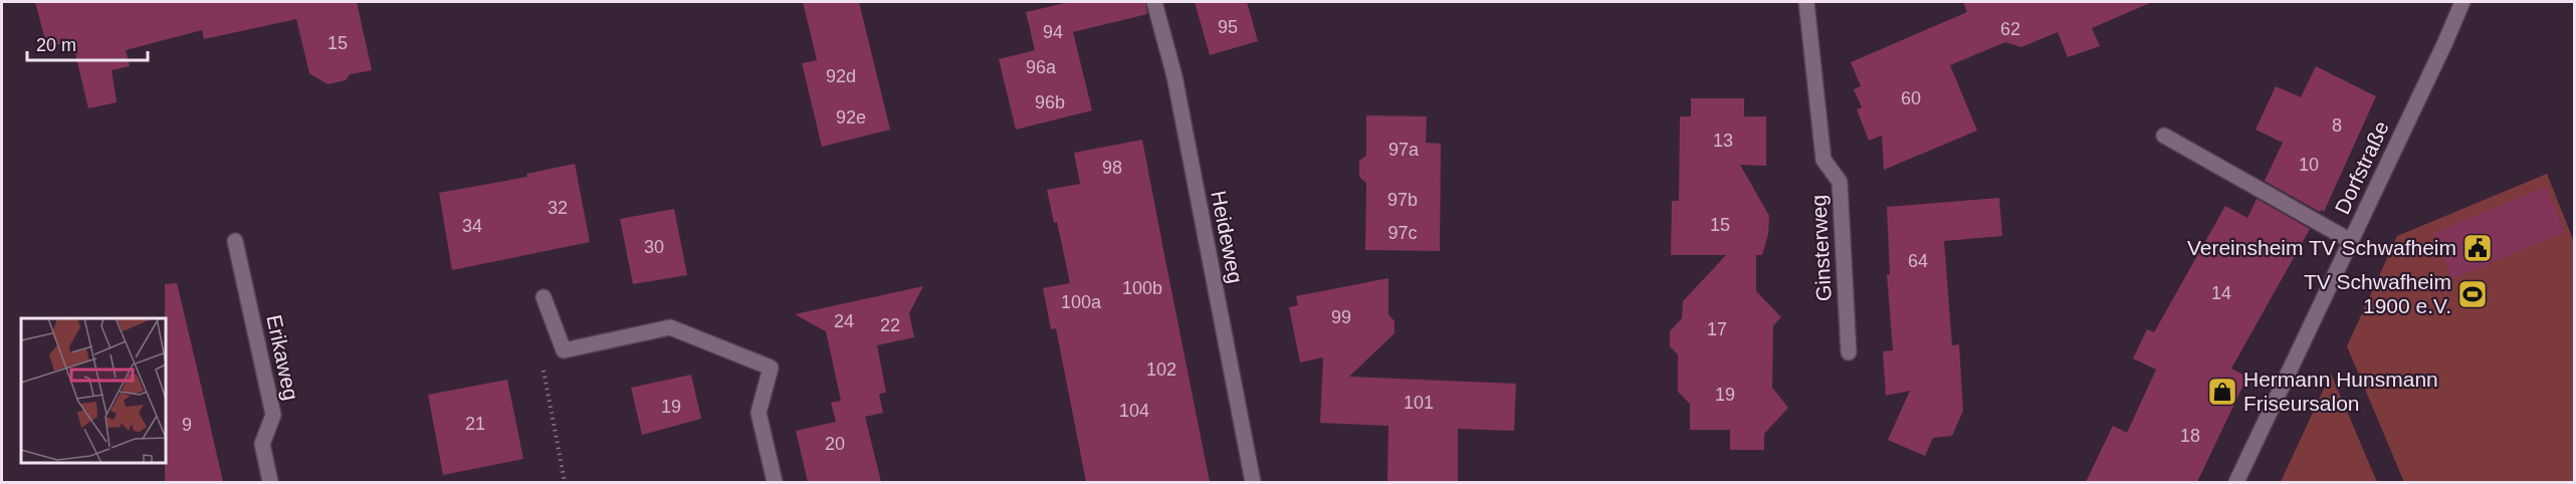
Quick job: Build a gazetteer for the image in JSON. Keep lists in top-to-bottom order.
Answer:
{
  "streets": {
    "street": [
      "Dorfstraße",
      "Heideweg",
      "Ginsterweg",
      "Erikaweg"
    ]
  },
  "places": {
    "public building": ["Vereinsheim TV Schwafheim"],
    "sports": ["TV Schwafheim 1900 e.V."],
    "shop": ["Hermann Hunsmann Friseursalon"]
  },
  "house_numbers": [
    "95",
    "62",
    "94",
    "15",
    "96a",
    "92d",
    "60",
    "96b",
    "92e",
    "8",
    "13",
    "97a",
    "10",
    "98",
    "97b",
    "32",
    "15",
    "34",
    "97c",
    "30",
    "64",
    "100b",
    "14",
    "100a",
    "99",
    "24",
    "22",
    "17",
    "102",
    "19",
    "101",
    "19",
    "104",
    "21",
    "9",
    "18",
    "20"
  ],
  "scale_bar": "20 m"
}
